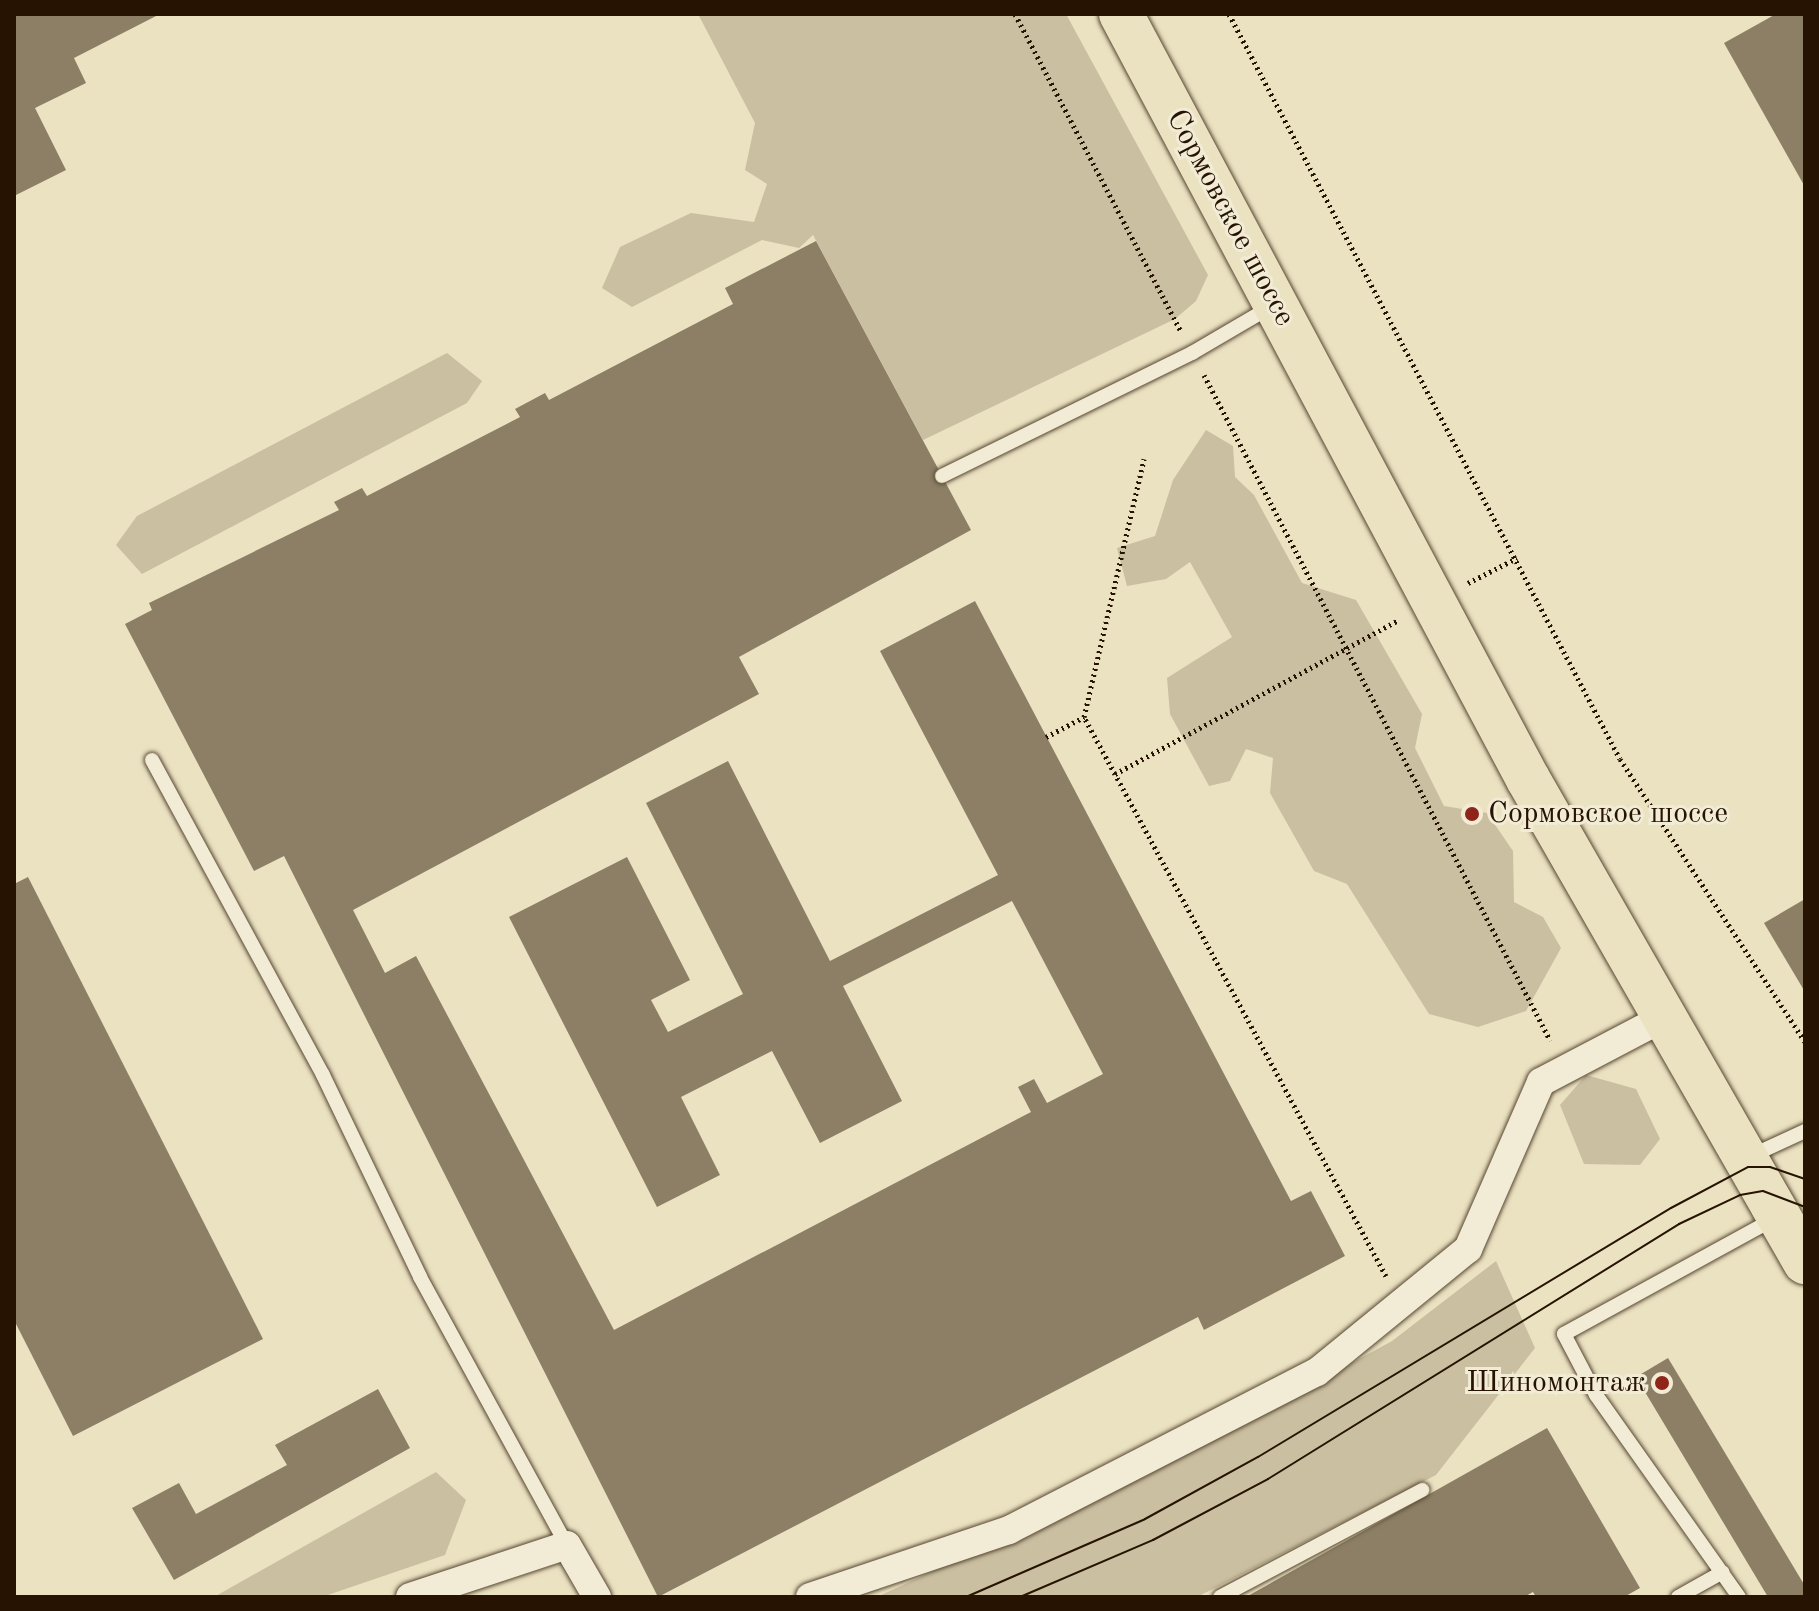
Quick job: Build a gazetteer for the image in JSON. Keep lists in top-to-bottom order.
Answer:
{
  "streets": {
    "main road": ["Сормовское шоссе"]
  },
  "places": ["Сормовское шоссе", "Шиномонтаж"]
}
